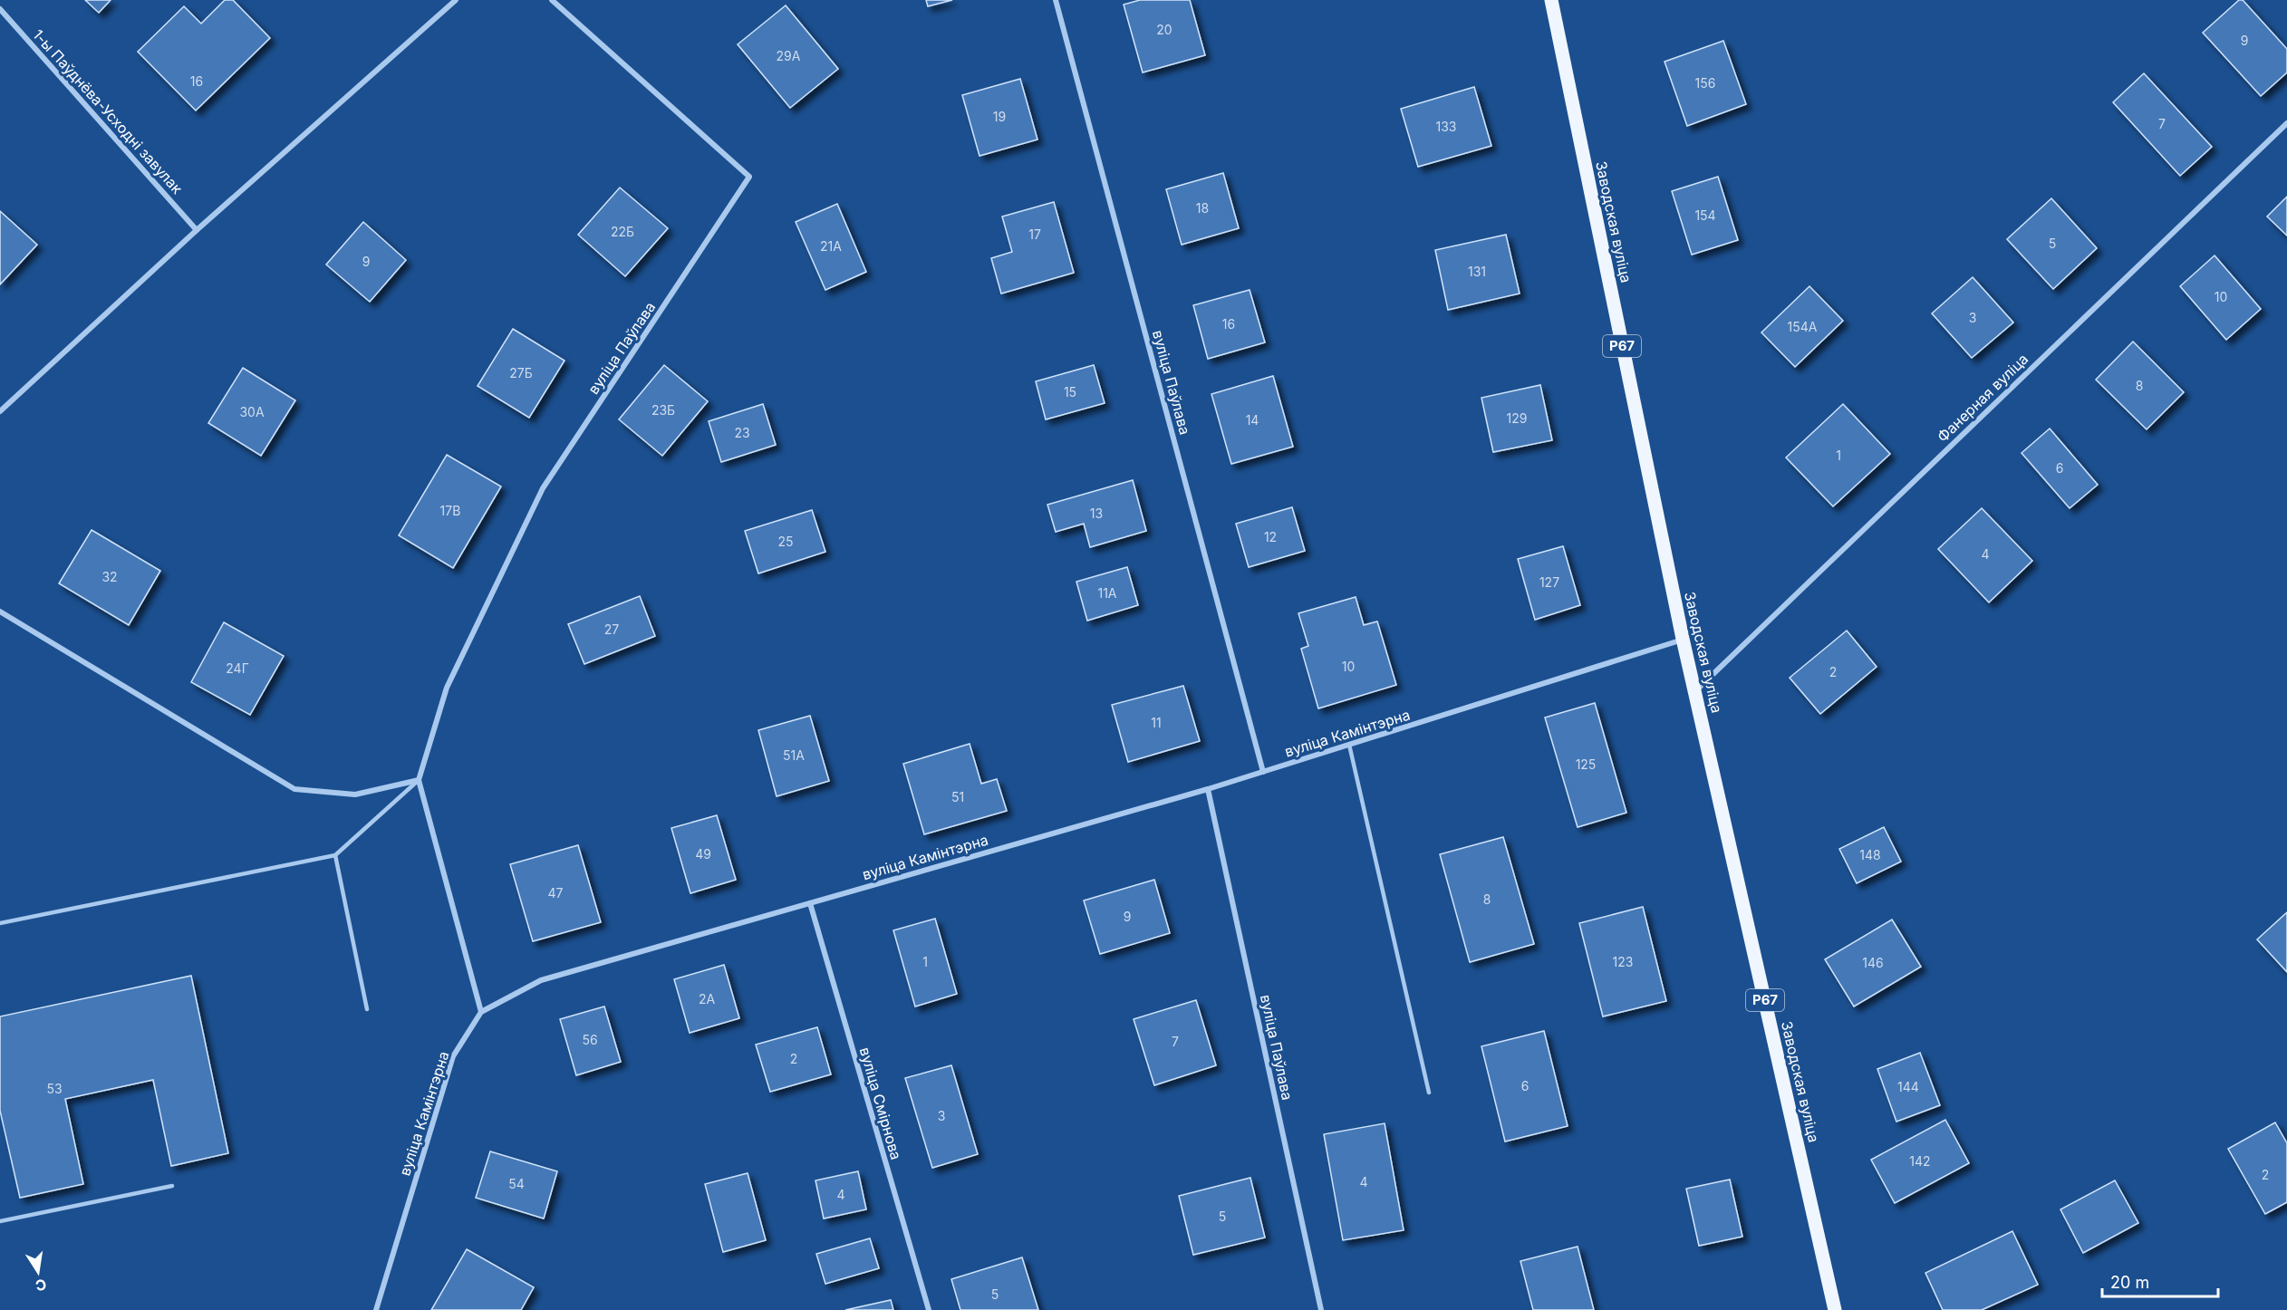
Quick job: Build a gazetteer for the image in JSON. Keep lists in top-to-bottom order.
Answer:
{
  "streets": {
    "main road": ["Заводская вуліца", "Р67"],
    "street": [
      "1-ы Паўднёва-Усходні завулак",
      "вуліца Паўлава",
      "Фанерная вуліца",
      "вуліца Камінтэрна",
      "вуліца Смірнова"
    ]
  },
  "crossings": [
    ["Заводская вуліца", "Фанерная вуліца"],
    ["Заводская вуліца", "вуліца Камінтэрна"],
    ["вуліца Паўлава", "вуліца Камінтэрна"],
    ["вуліца Камінтэрна", "вуліца Смірнова"]
  ],
  "house_numbers": [
    "20",
    "9",
    "29А",
    "16",
    "156",
    "19",
    "7",
    "133",
    "18",
    "154",
    "22Б",
    "17",
    "5",
    "21А",
    "9",
    "131",
    "10",
    "3",
    "16",
    "154А",
    "27Б",
    "8",
    "15",
    "23Б",
    "30А",
    "129",
    "14",
    "23",
    "1",
    "6",
    "17В",
    "13",
    "12",
    "25",
    "4",
    "32",
    "127",
    "11А",
    "27",
    "10",
    "24Г",
    "2",
    "11",
    "51А",
    "125",
    "51",
    "49",
    "148",
    "47",
    "8",
    "9",
    "1",
    "123",
    "146",
    "2А",
    "56",
    "7",
    "2",
    "6",
    "144",
    "53",
    "3",
    "142",
    "2",
    "4",
    "54",
    "4",
    "5",
    "5"
  ],
  "scale_bar": "20 m",
  "north": "bottom"
}
